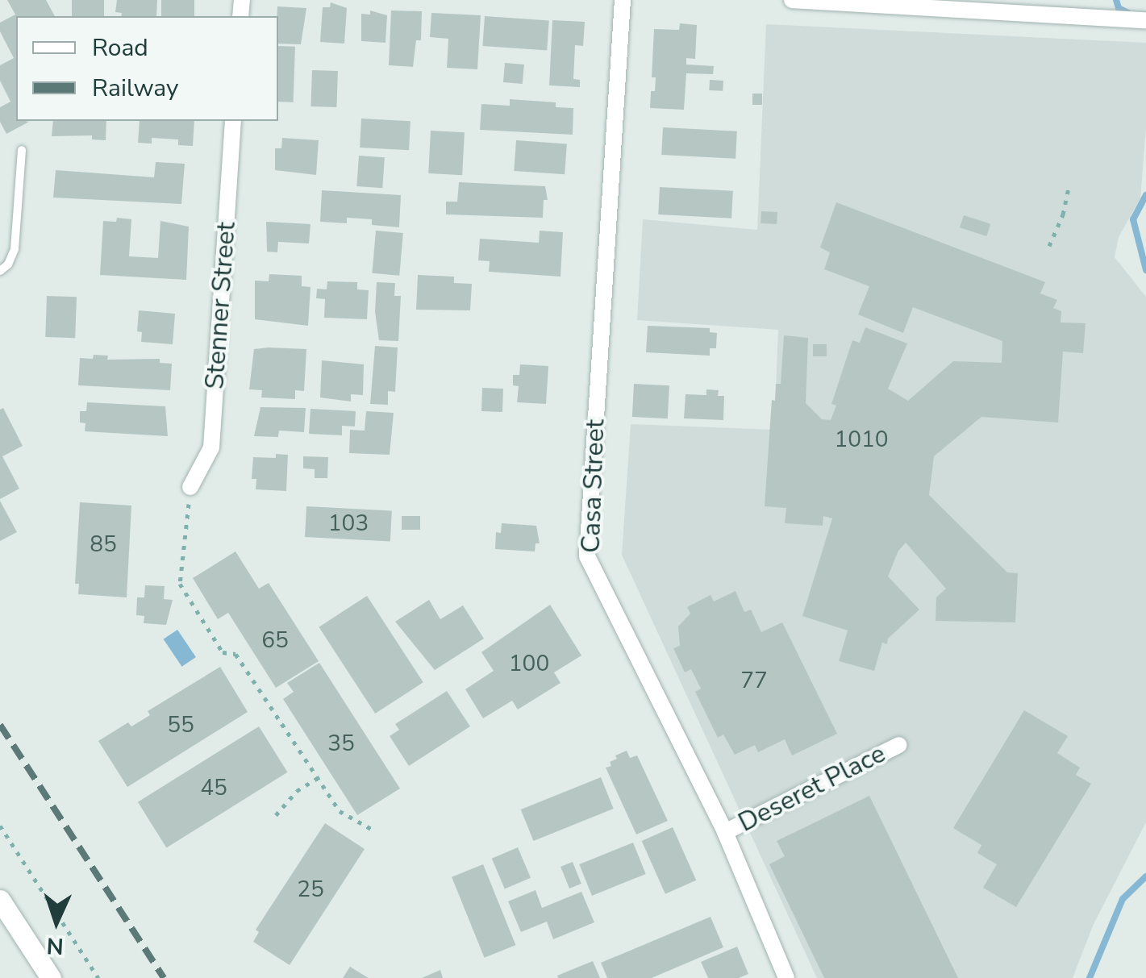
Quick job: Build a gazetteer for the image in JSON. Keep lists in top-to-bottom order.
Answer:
{
  "streets": {
    "street": ["Stenner Street", "Casa Street", "Deseret Place"]
  },
  "crossings": [
    ["Casa Street", "Deseret Place"]
  ],
  "house_numbers": [
    "1010",
    "103",
    "85",
    "65",
    "100",
    "77",
    "55",
    "35",
    "45",
    "25"
  ],
  "legend": ["Road", "Railway"],
  "north": "bottom"
}
